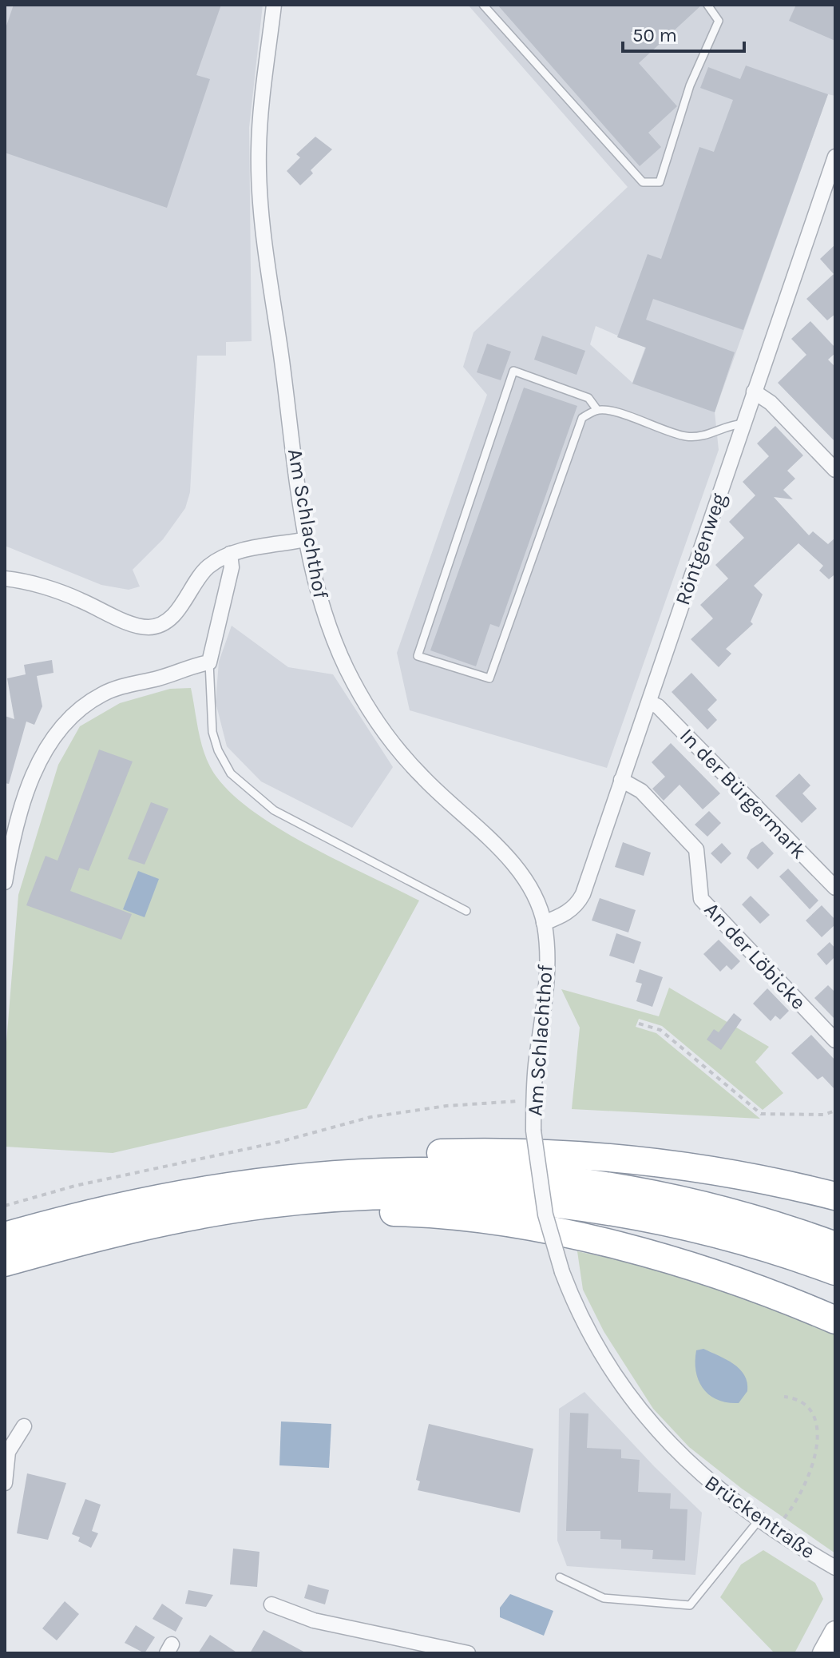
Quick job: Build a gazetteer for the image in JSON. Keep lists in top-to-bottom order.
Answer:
{
  "streets": {
    "street": [
      "Am Schlachthof",
      "Röntgenweg",
      "In der Bürgermark",
      "An der Löbicke",
      "Brückentraße"
    ]
  },
  "crossings": [
    ["Am Schlachthof", "Röntgenweg"],
    ["Am Schlachthof", "Brückentraße"],
    ["Röntgenweg", "In der Bürgermark"],
    ["Röntgenweg", "An der Löbicke"]
  ],
  "scale_bar": "50 m"
}
